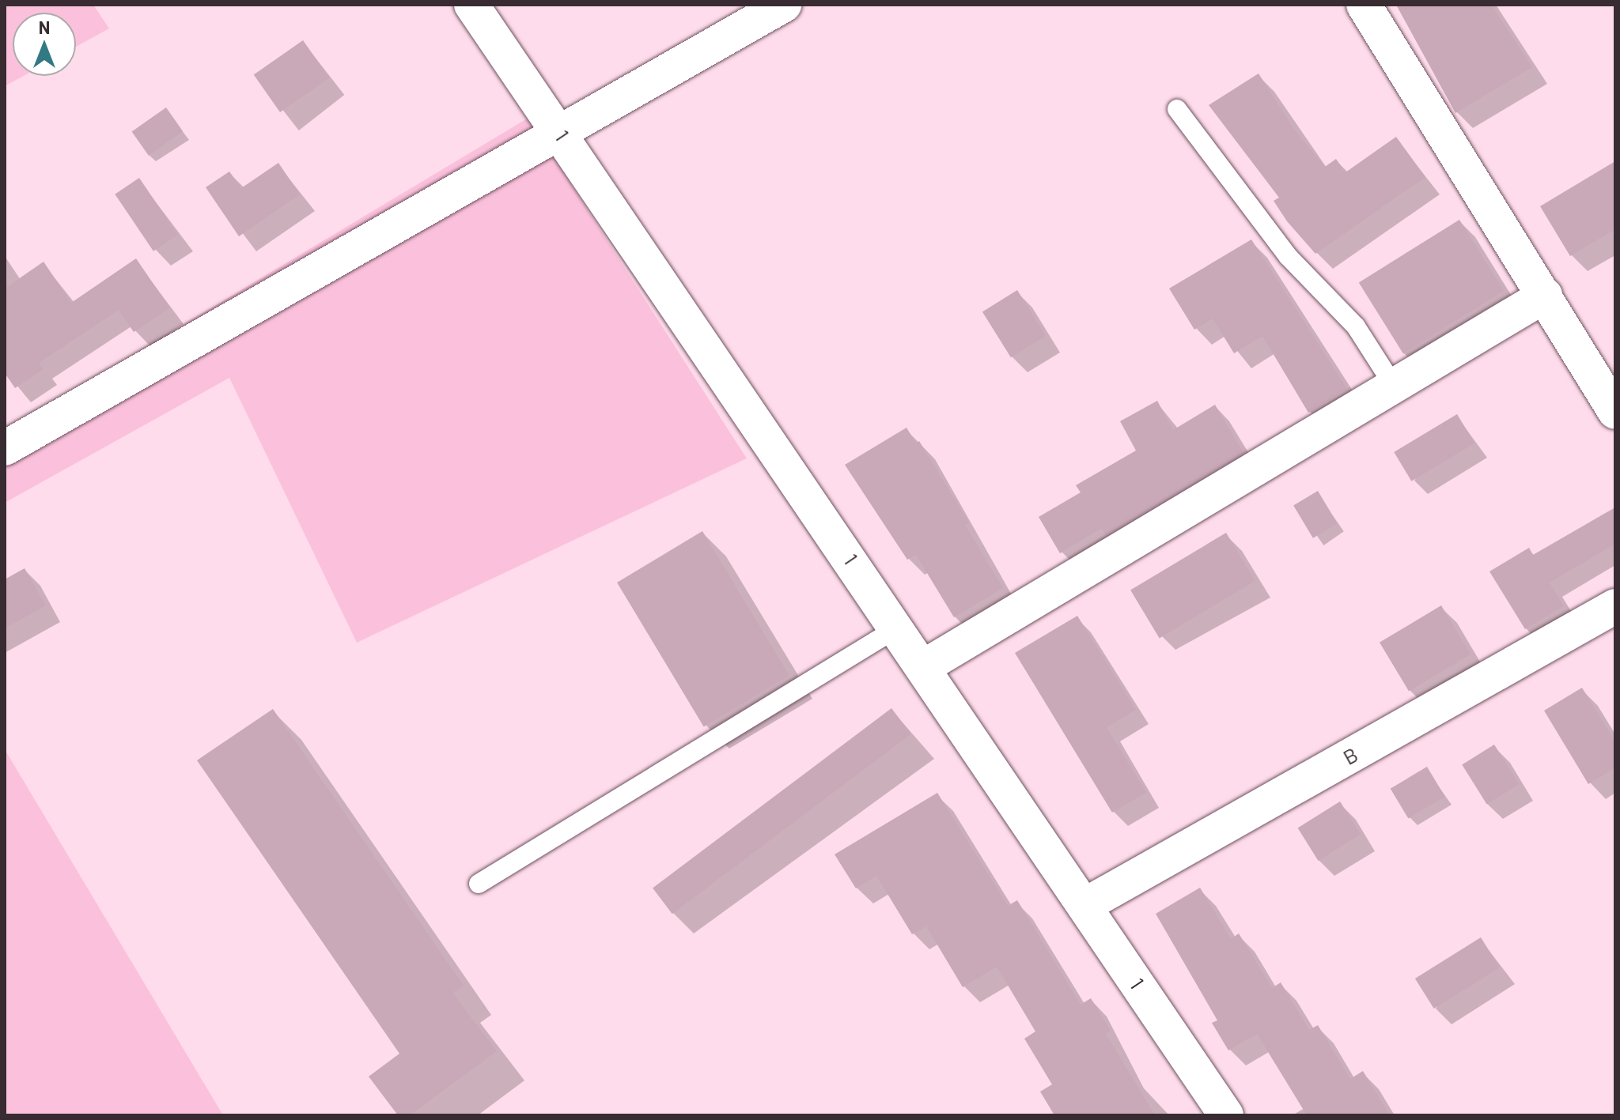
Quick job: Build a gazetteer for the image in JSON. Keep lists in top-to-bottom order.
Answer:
{
  "streets": {
    "street": ["1", "B"]
  },
  "crossings": [
    ["1", "B"]
  ],
  "north": "top"
}
